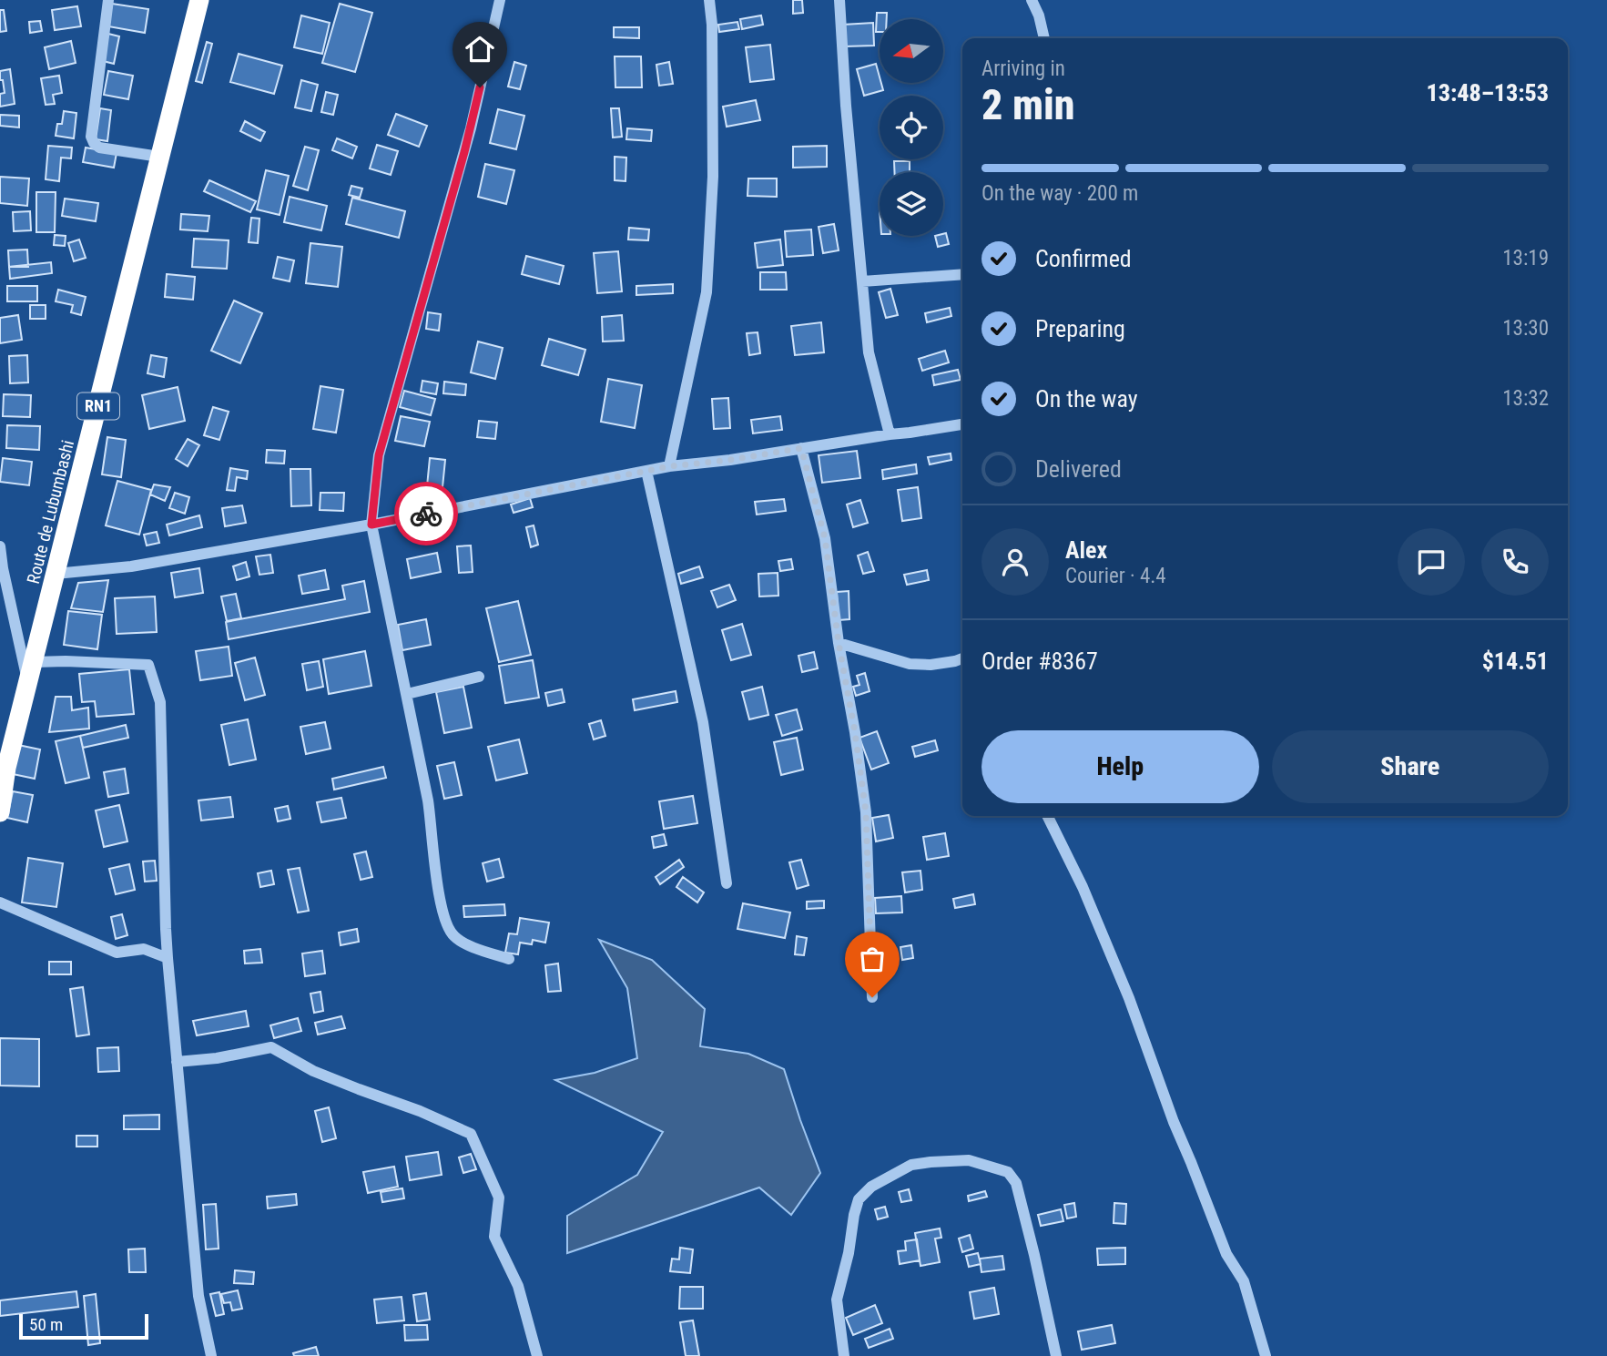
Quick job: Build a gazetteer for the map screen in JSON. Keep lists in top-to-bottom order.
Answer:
{
  "streets": {
    "highway": ["RN1", "Route de Lubumbashi"]
  },
  "scale_bar": "50 m",
  "north": "left",
  "page": {
    "heading": ["2 min", "Arriving in", "13:48–13:53"],
    "panel": [
      "Alex",
      "Courier · 4.4",
      "Order #8367",
      "$14.51"
    ],
    "bar": "On the way · 200 m",
    "list": [
      ["Confirmed", "13:19"],
      ["Preparing", "13:30"],
      ["On the way", "13:32"],
      "Delivered"
    ],
    "buttons": ["Help", "Share"],
    "scale": "50 m"
  }
}
